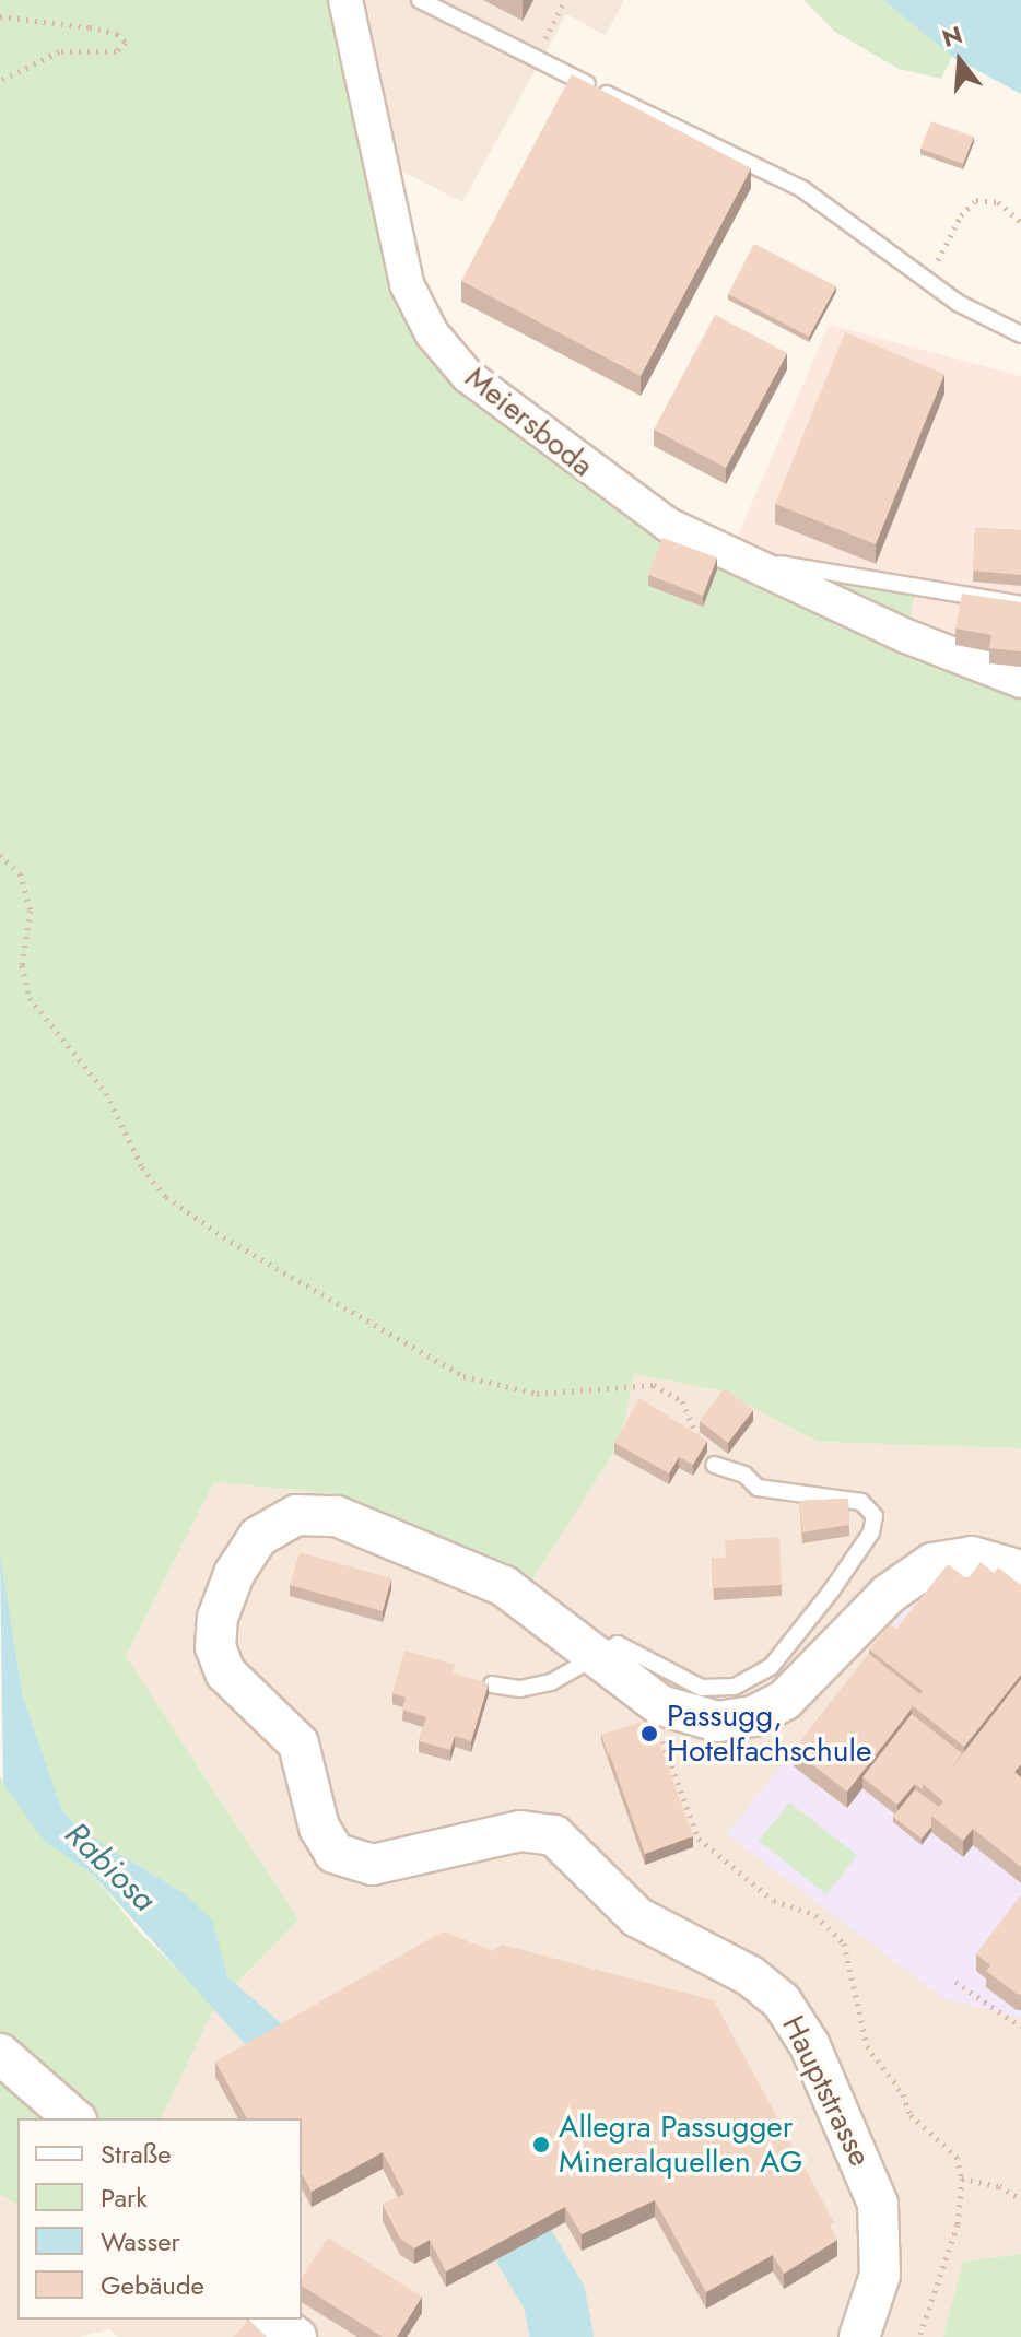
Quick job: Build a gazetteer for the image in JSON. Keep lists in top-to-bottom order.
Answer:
{
  "streets": {
    "street": ["Meiersboda", "Hauptstrasse"]
  },
  "water": ["Rabiosa"],
  "places": ["Passugg, Hotelfachschule", "Allegra Passugger Mineralquellen AG"],
  "legend": [
    "Straße",
    "Park",
    "Wasser",
    "Gebäude"
  ],
  "north": "top"
}
